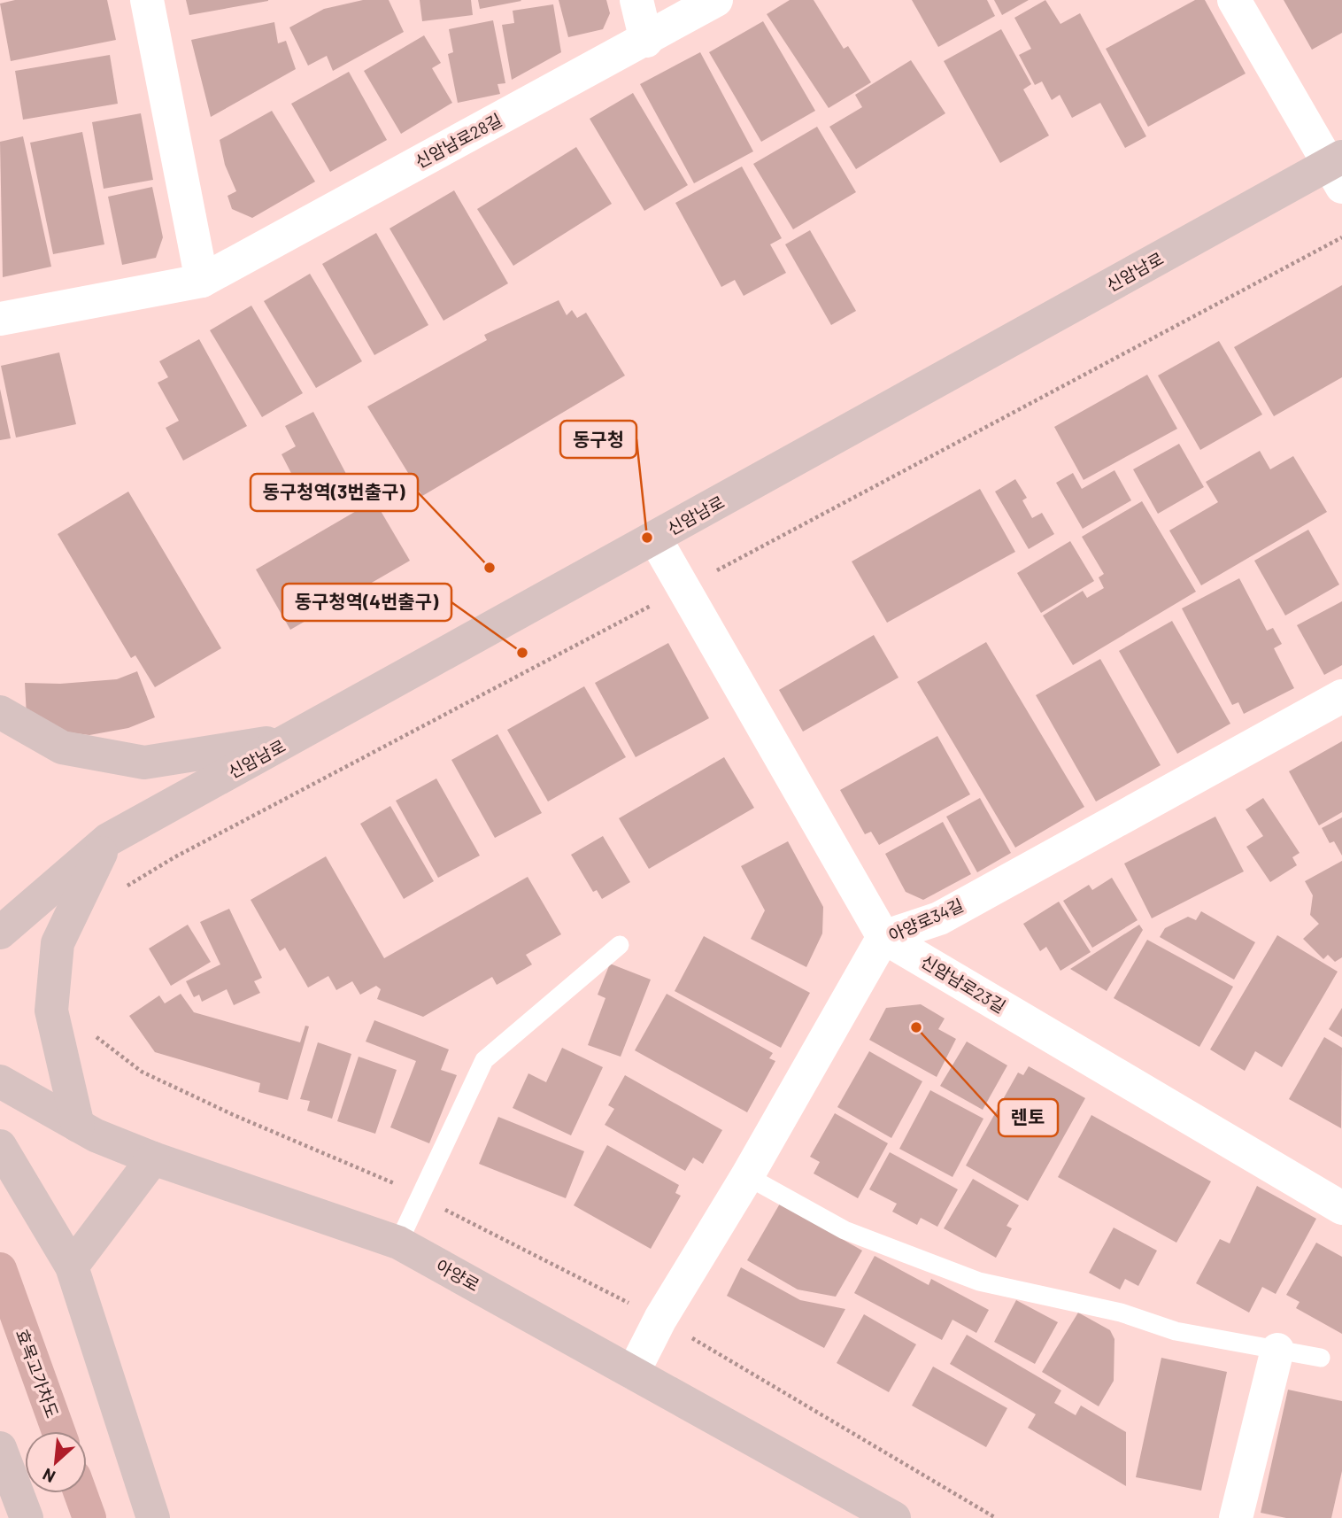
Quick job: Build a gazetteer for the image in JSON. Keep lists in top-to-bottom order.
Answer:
{
  "streets": {
    "main road": ["신암남로", "아양로", "효목고가차도"],
    "street": ["신암남로28길", "아양로34길", "신암남로23길"]
  },
  "crossings": [
    ["신암남로", "신암남로23길"],
    ["아양로34길", "신암남로23길"],
    ["아양로34길", "아양로"]
  ],
  "places": [
    "동구청",
    "동구청역(3번출구)",
    "동구청역(4번출구)",
    "렌토"
  ],
  "north": "bottom left"
}
